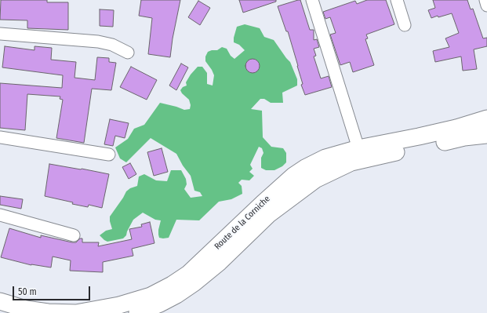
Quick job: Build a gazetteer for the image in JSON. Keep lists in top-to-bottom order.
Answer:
{
  "streets": {
    "main road": ["Route de la Corniche"]
  },
  "scale_bar": "50 m"
}
